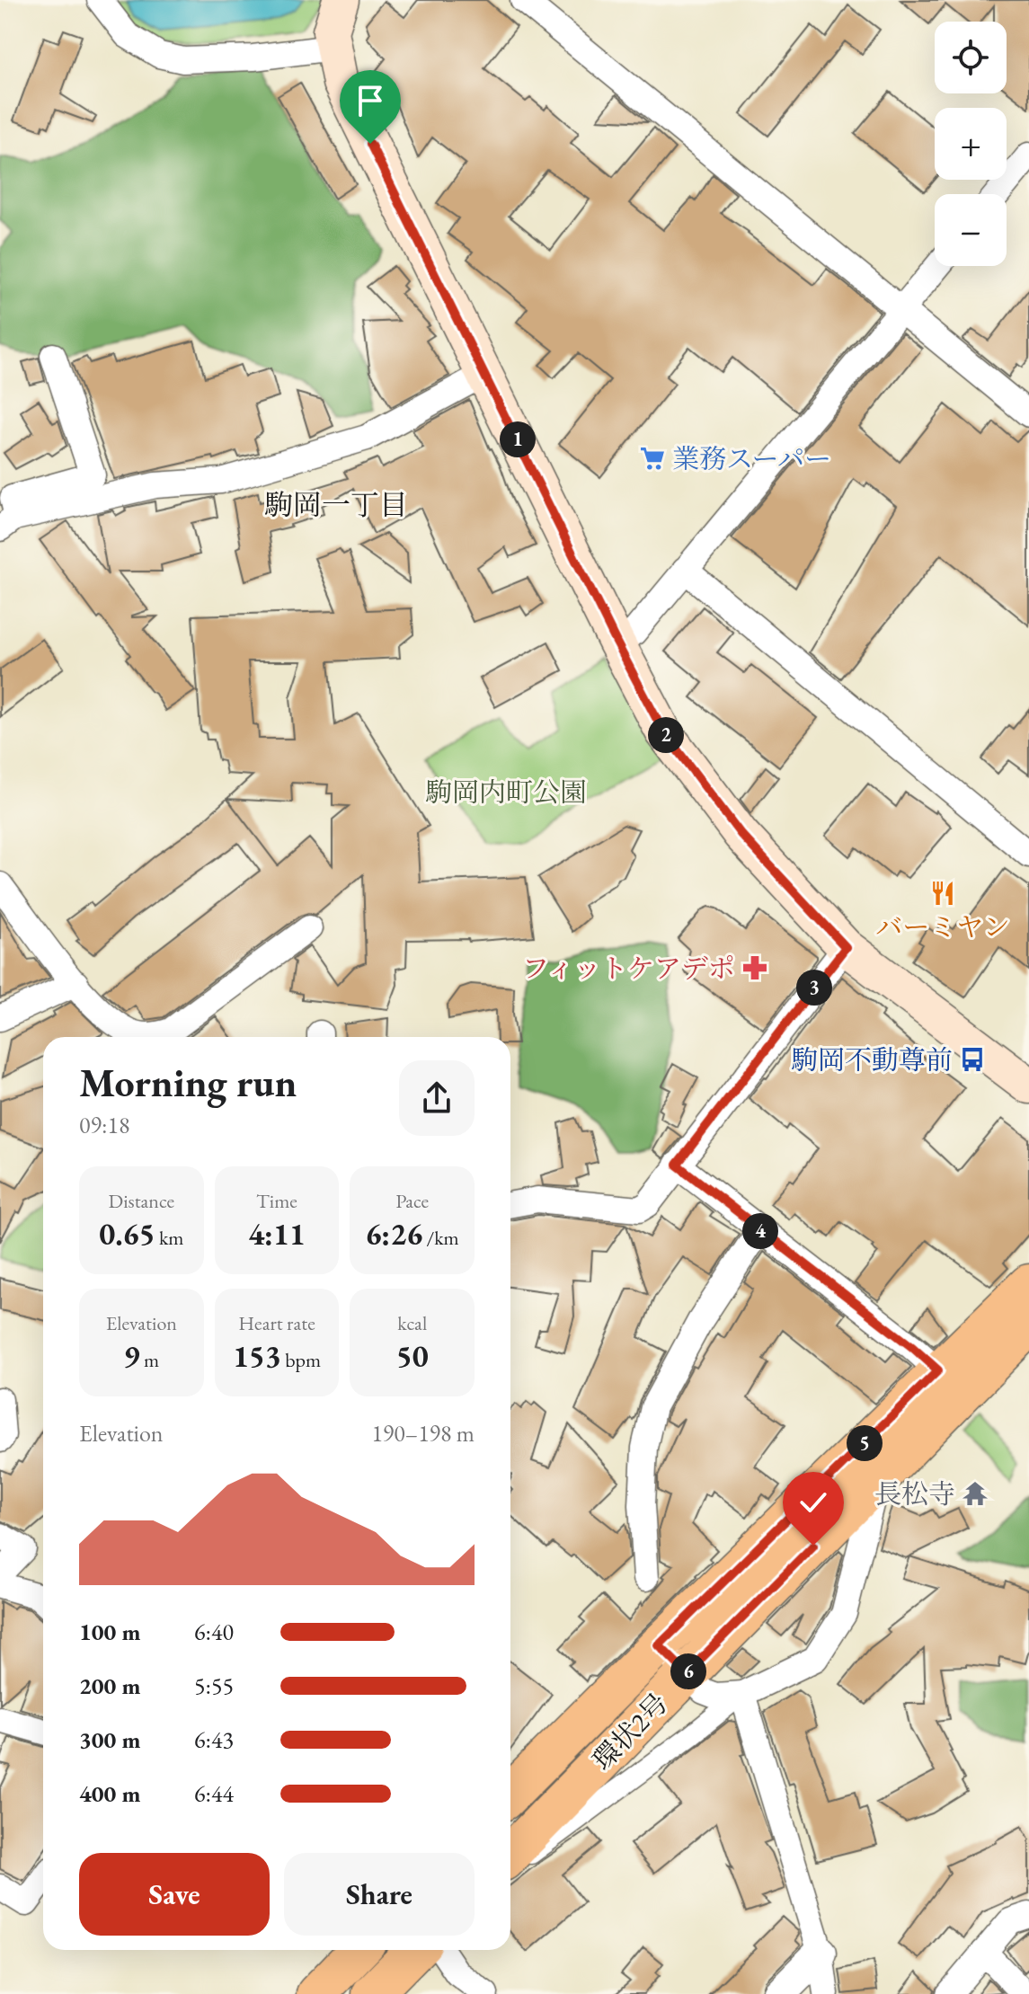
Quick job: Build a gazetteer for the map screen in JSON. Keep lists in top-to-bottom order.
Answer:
{
  "streets": {
    "main road": ["環状2号"]
  },
  "districts": ["駒岡一丁目"],
  "parks": ["駒岡内町公園"],
  "places": {
    "supermarket": ["業務スーパー"],
    "restaurant": ["バーミヤン"],
    "pharmacy": ["フィットケアデポ"],
    "bus stop": ["駒岡不動尊前"],
    "temple": ["長松寺"]
  },
  "page": {
    "map_buttons": ["+", "−"],
    "pins": [
      "1",
      "2",
      "3",
      "4",
      "5",
      "6"
    ],
    "heading": ["Morning run", "09:18"],
    "stats": [
      ["Distance", "0.65 km"],
      ["Time", "4:11"],
      ["Pace", "6:26 /km"],
      ["Elevation", "9 m"],
      ["Heart rate", "153 bpm"],
      ["kcal", "50"]
    ],
    "chart": ["Elevation", "190–198 m"],
    "list": [
      {
        "name": "100 m",
        "note": "6:40"
      },
      {
        "name": "200 m",
        "note": "5:55"
      },
      {
        "name": "300 m",
        "note": "6:43"
      },
      {
        "name": "400 m",
        "note": "6:44"
      }
    ],
    "buttons": ["Save", "Share"]
  }
}
